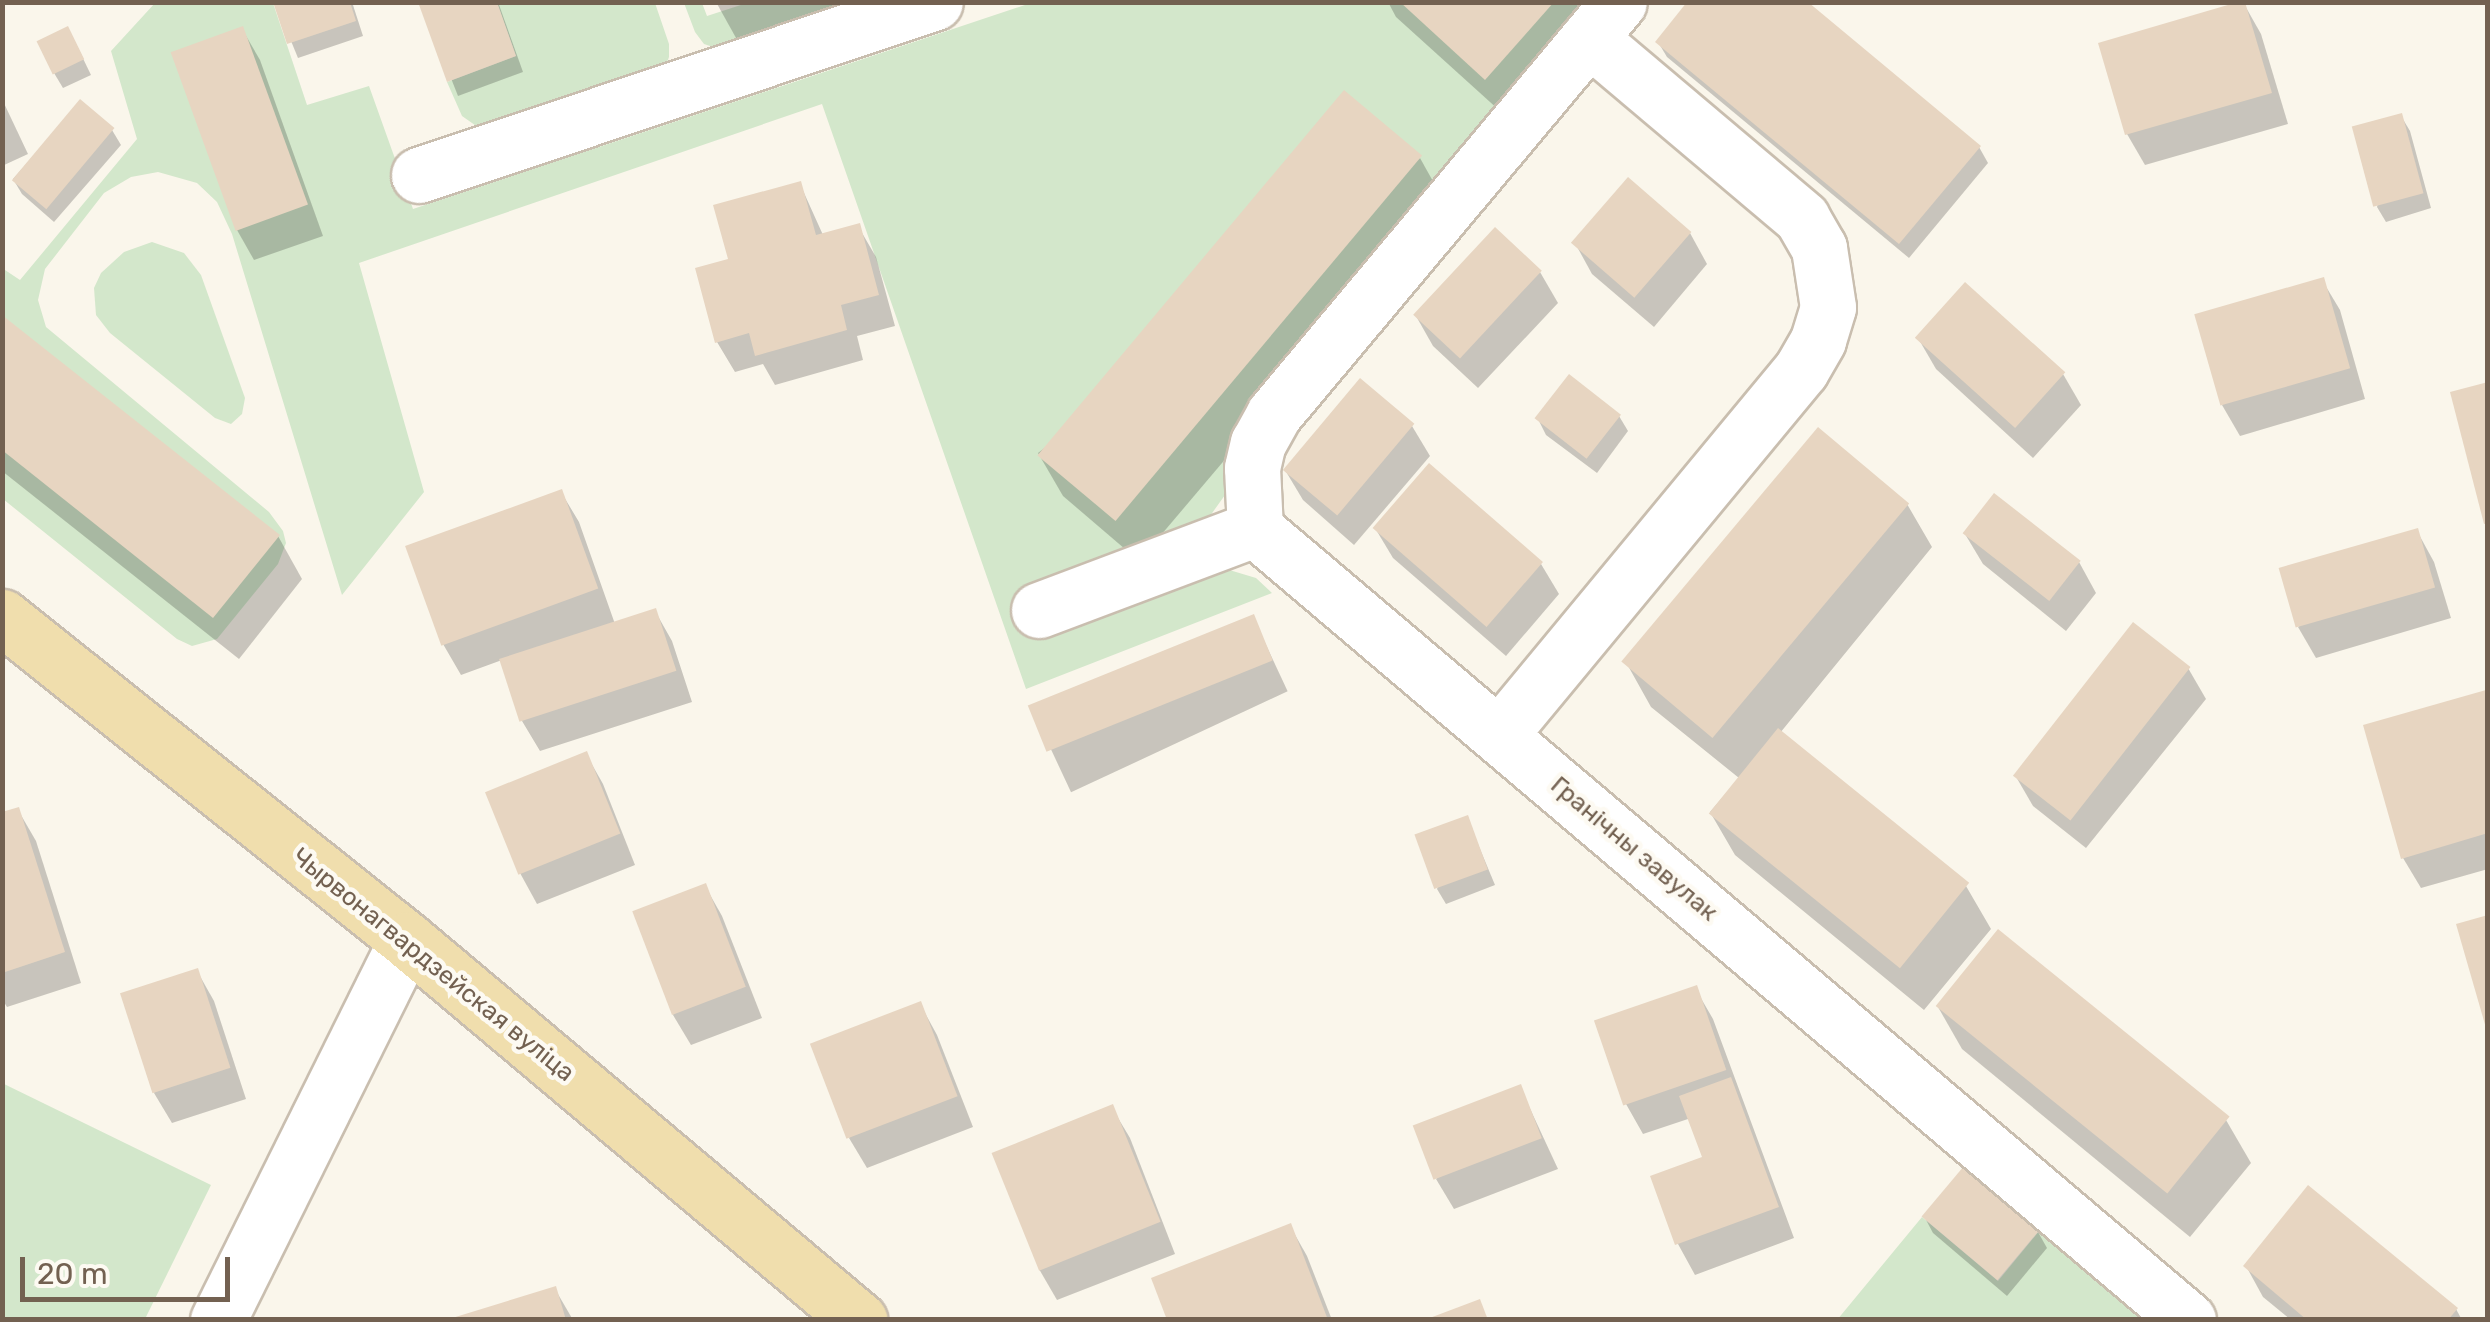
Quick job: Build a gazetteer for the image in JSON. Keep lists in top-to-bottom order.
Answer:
{
  "streets": {
    "main road": ["Чырвонагвардзейская вуліца"],
    "street": ["Гранічны завулак"]
  },
  "scale_bar": "20 m"
}
